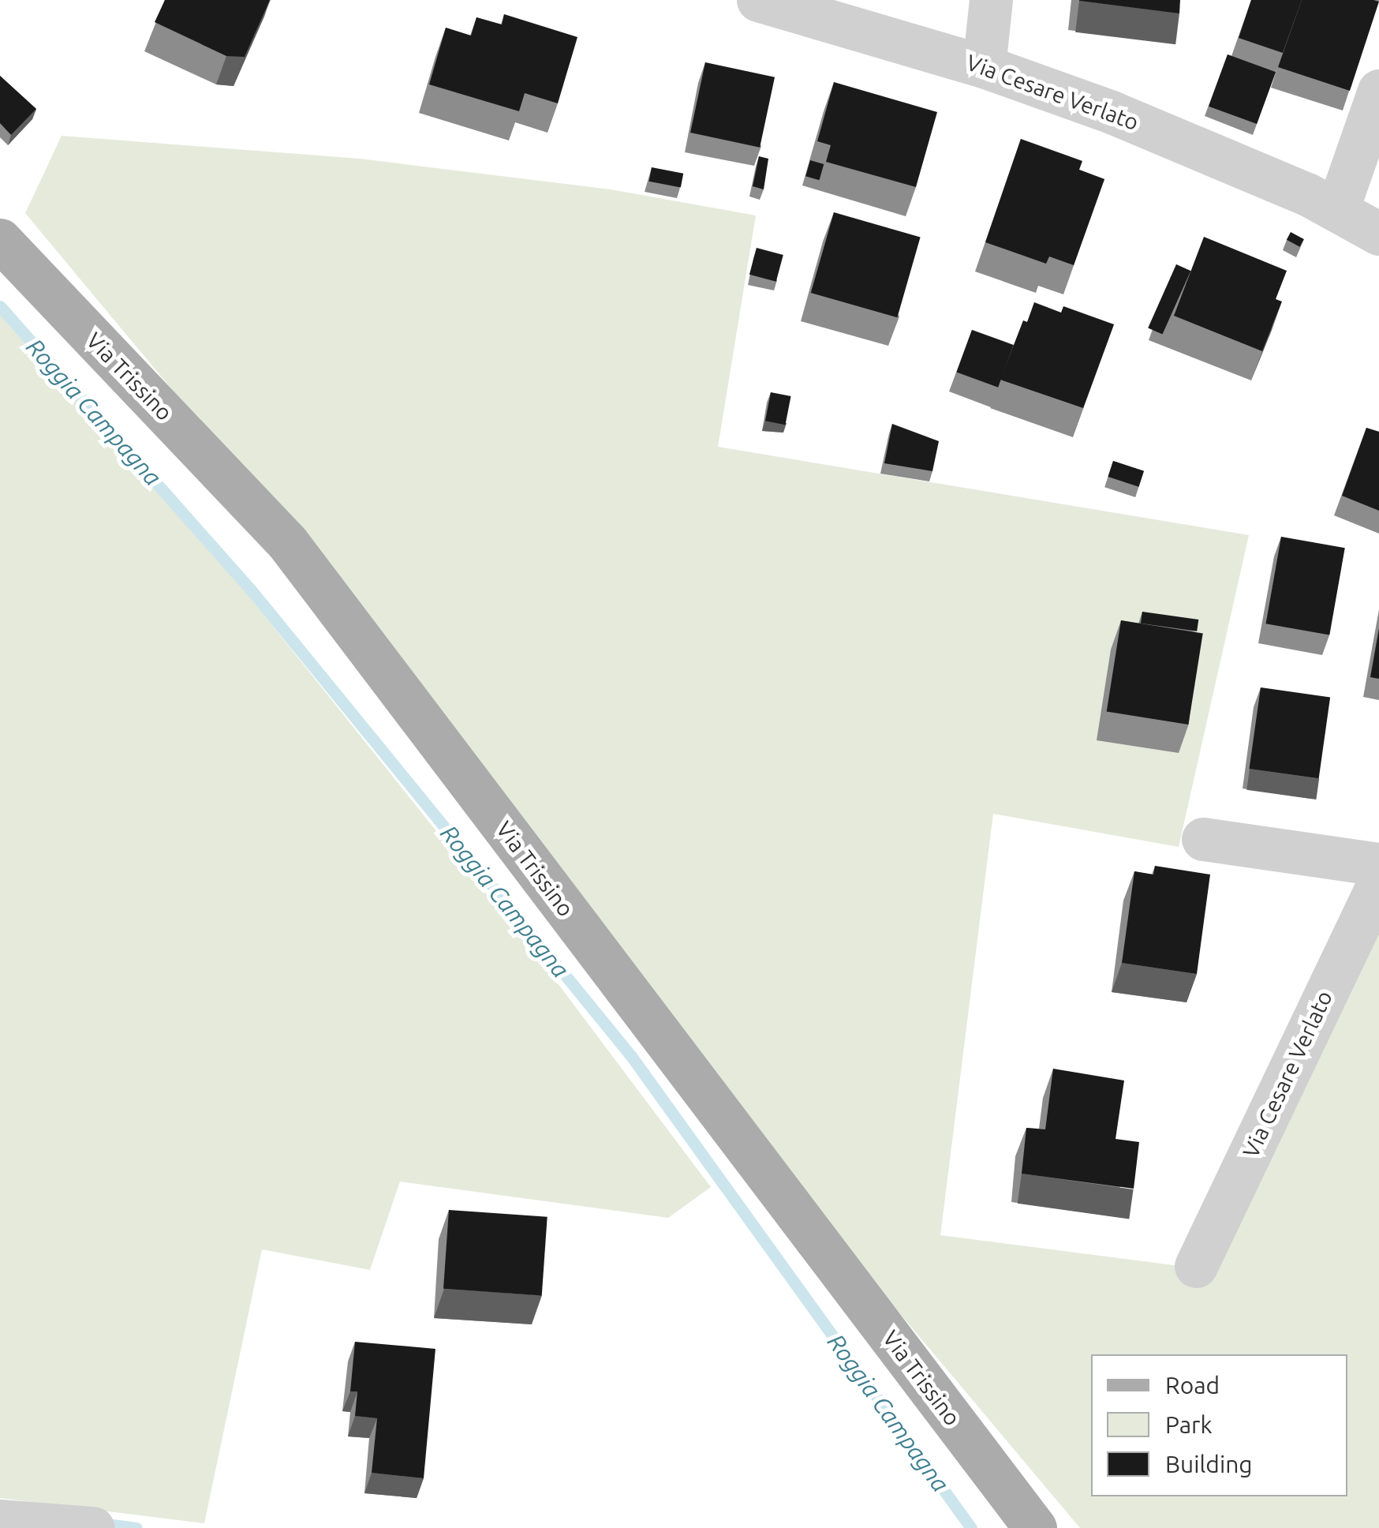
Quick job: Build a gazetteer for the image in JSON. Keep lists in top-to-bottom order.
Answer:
{
  "streets": {
    "main road": ["Via Trissino"],
    "street": ["Via Cesare Verlato"]
  },
  "water": ["Roggia Campagna"],
  "legend": ["Road", "Park", "Building"]
}
